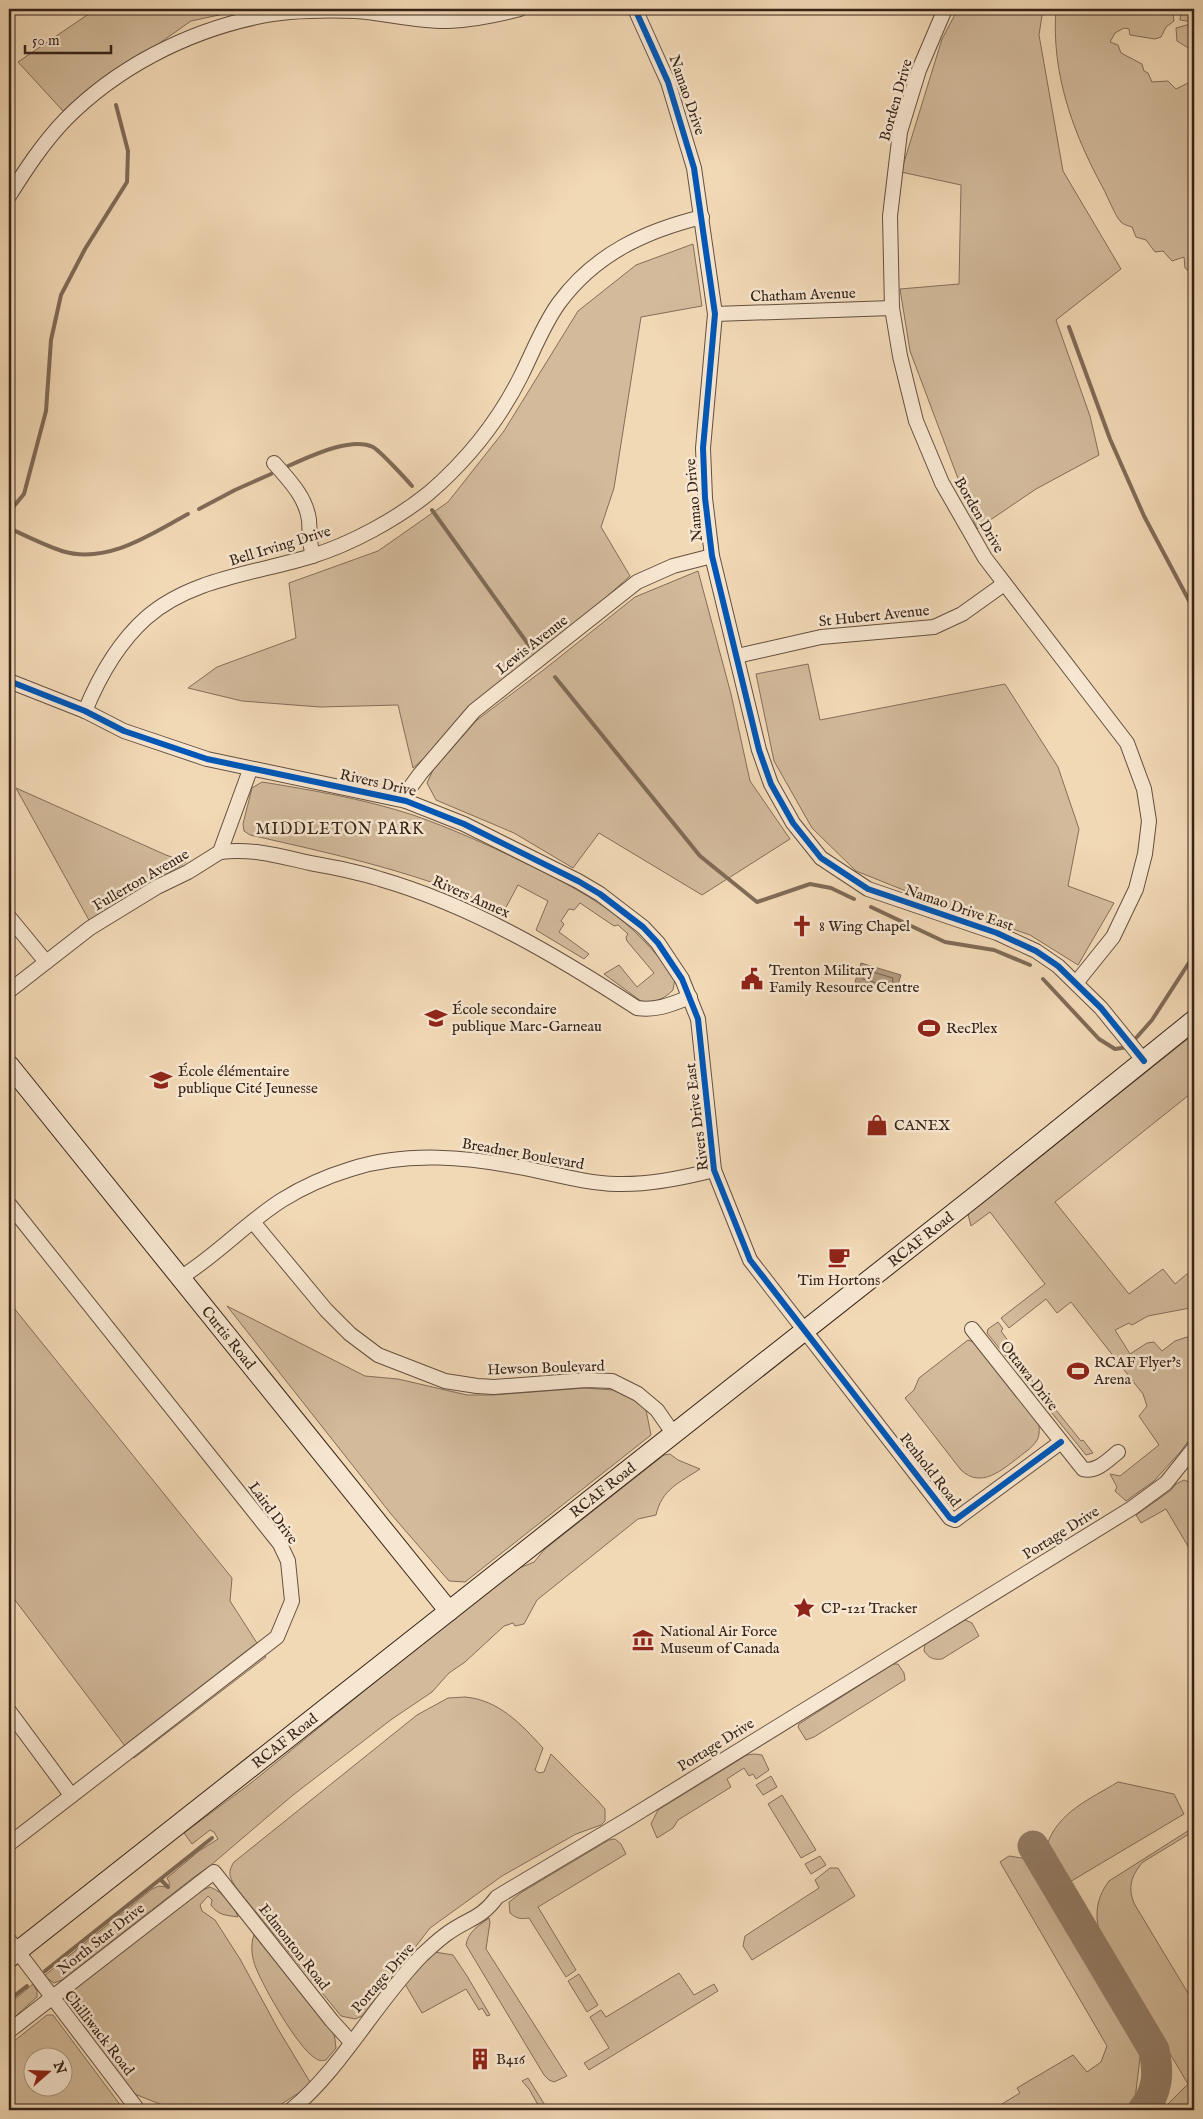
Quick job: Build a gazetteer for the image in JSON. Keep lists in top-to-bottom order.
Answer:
{
  "streets": {
    "main road": ["RCAF Road", "Curtis Road"],
    "street": [
      "Namao Drive",
      "Borden Drive",
      "Chatham Avenue",
      "Bell Irving Drive",
      "St Hubert Avenue",
      "Lewis Avenue",
      "Rivers Drive",
      "Fullerton Avenue",
      "Rivers Annex",
      "Namao Drive East",
      "Rivers Drive East",
      "Breadner Boulevard",
      "Hewson Boulevard",
      "Ottawa Drive",
      "Penhold Road",
      "Laird Drive",
      "Portage Drive",
      "North Star Drive",
      "Edmonton Road",
      "Chilliwack Road"
    ]
  },
  "crossings": [
    ["Namao Drive", "Chatham Avenue"],
    ["Namao Drive", "Bell Irving Drive"],
    ["Namao Drive", "St Hubert Avenue"],
    ["Namao Drive", "Lewis Avenue"],
    ["Namao Drive", "Namao Drive East"],
    ["Borden Drive", "Chatham Avenue"],
    ["Borden Drive", "St Hubert Avenue"],
    ["Borden Drive", "Namao Drive East"],
    ["Bell Irving Drive", "Rivers Drive"],
    ["Lewis Avenue", "Rivers Drive"],
    ["Rivers Drive", "Rivers Annex"],
    ["Rivers Drive", "Rivers Drive East"],
    ["Fullerton Avenue", "Rivers Annex"],
    ["Rivers Annex", "Rivers Drive East"],
    ["Namao Drive East", "RCAF Road"],
    ["Rivers Drive East", "Breadner Boulevard"],
    ["Rivers Drive East", "RCAF Road"],
    ["Rivers Drive East", "Penhold Road"],
    ["Breadner Boulevard", "Curtis Road"],
    ["Breadner Boulevard", "Hewson Boulevard"],
    ["RCAF Road", "Curtis Road"],
    ["RCAF Road", "Hewson Boulevard"],
    ["RCAF Road", "Penhold Road"],
    ["RCAF Road", "Chilliwack Road"],
    ["Ottawa Drive", "Penhold Road"],
    ["Portage Drive", "Edmonton Road"],
    ["North Star Drive", "Edmonton Road"],
    ["North Star Drive", "Chilliwack Road"]
  ],
  "districts": ["MIDDLETON PARK"],
  "places": {
    "church": ["8 Wing Chapel"],
    "public building": ["Trenton Military Family Resource Centre"],
    "school or university": ["École secondaire publique Marc-Garneau", "École élémentaire publique Cité Jeunesse"],
    "sports": ["RecPlex", "RCAF Flyer's Arena"],
    "shop": ["CANEX"],
    "cafe": ["Tim Hortons"],
    "place": ["CP-121 Tracker"],
    "museum": ["National Air Force Museum of Canada"],
    "building": ["B416"]
  },
  "scale_bar": "50 m",
  "north": "right"
}
